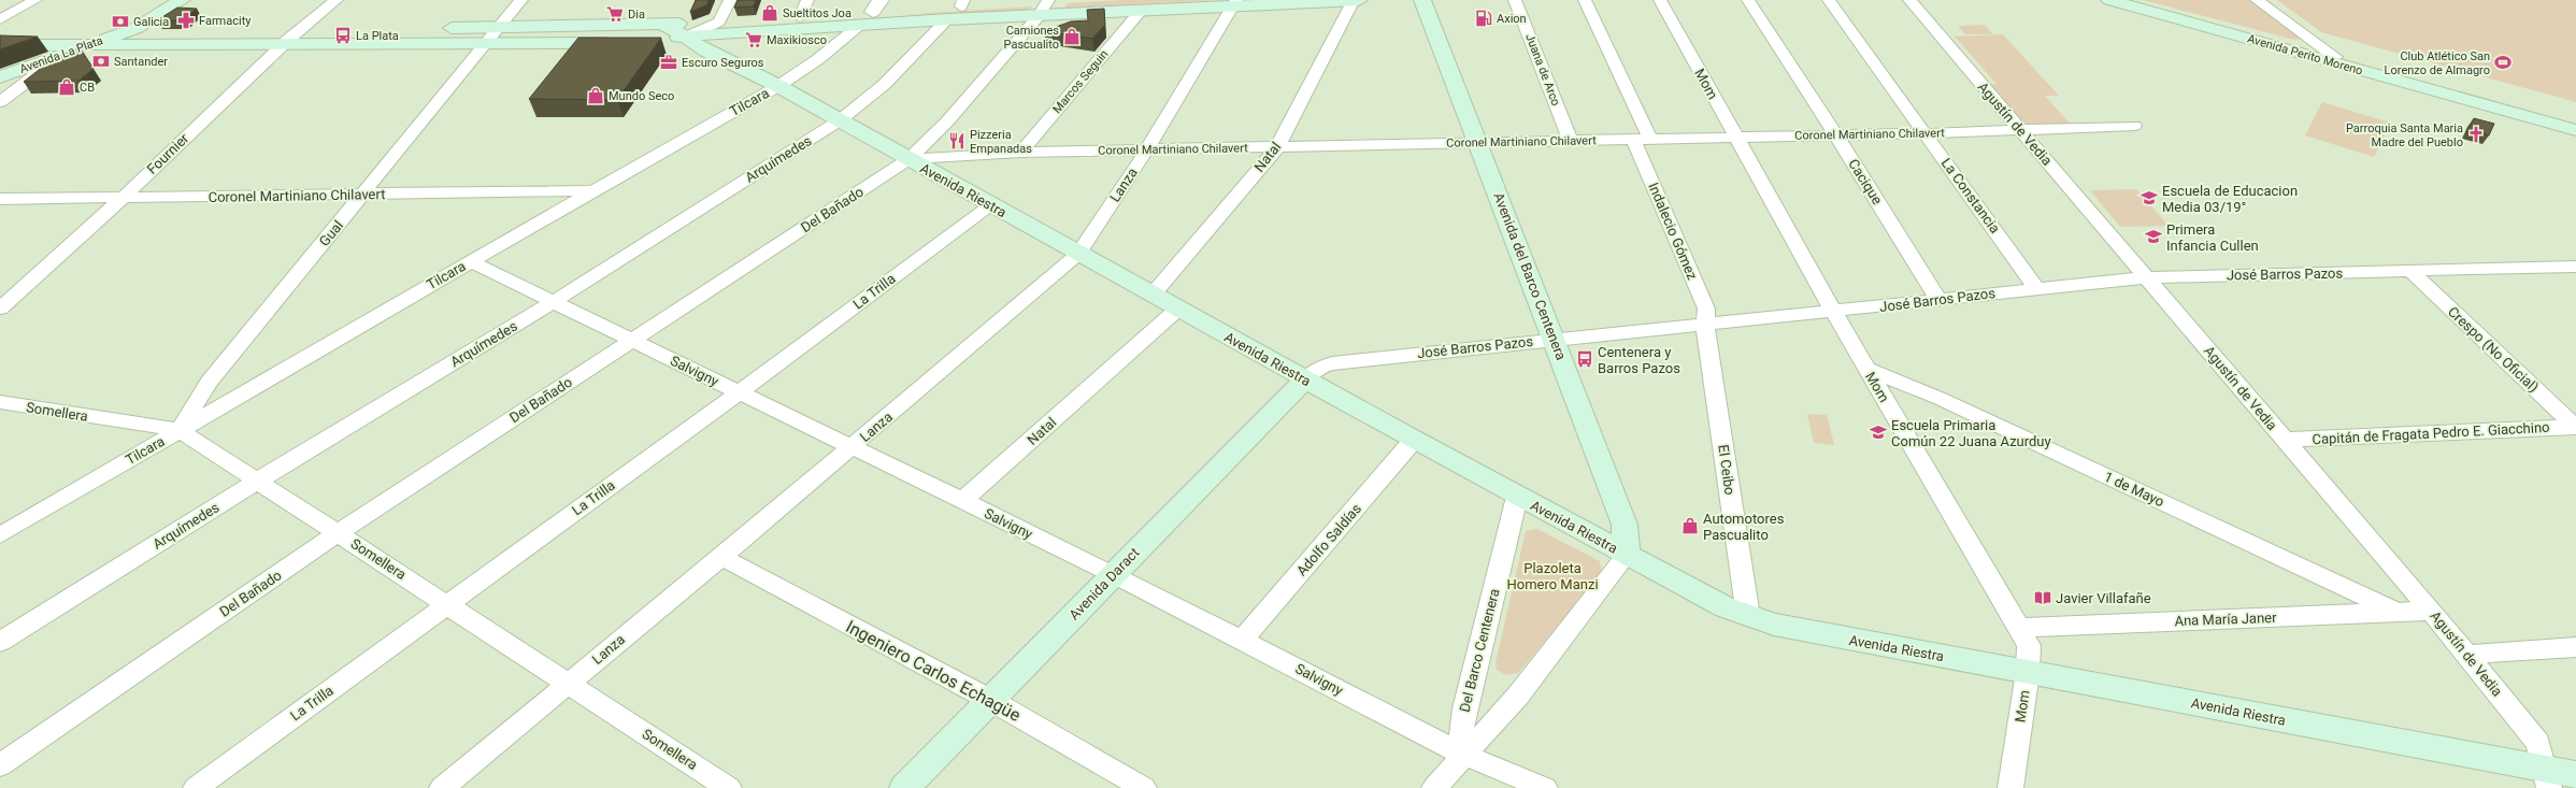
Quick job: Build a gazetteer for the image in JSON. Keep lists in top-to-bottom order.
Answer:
{
  "streets": {
    "main road": [
      "Avenida La Plata",
      "Avenida Perito Moreno",
      "Tilcara",
      "Avenida Riestra",
      "Avenida del Barco Centenera",
      "Avenida Daract"
    ],
    "street": [
      "Juana de Arco",
      "Marcos Seguin",
      "Mom",
      "Agustín de Vedia",
      "Coronel Martiniano Chilavert",
      "Fournier",
      "Natal",
      "Arquímedes",
      "Cacique",
      "Lanza",
      "La Constancia",
      "Del Bañado",
      "Indalecio Gómez",
      "Gual",
      "José Barros Pazos",
      "La Trilla",
      "Crespo (No Oficial)",
      "Salvigny",
      "Somellera",
      "Capitán de Fragata Pedro E. Giacchino",
      "El Ceibo",
      "1 de Mayo",
      "Adolfo Saldías",
      "Ana María Janer",
      "Del Barco Centenera",
      "Ingeniero Carlos Echagüe"
    ]
  },
  "crossings": [
    ["Juana de Arco", "Coronel Martiniano Chilavert"],
    ["Marcos Seguin", "Coronel Martiniano Chilavert"],
    ["Mom", "Coronel Martiniano Chilavert"],
    ["Mom", "Avenida Riestra"],
    ["Mom", "José Barros Pazos"],
    ["Mom", "1 de Mayo"],
    ["Mom", "Ana María Janer"],
    ["Tilcara", "Coronel Martiniano Chilavert"],
    ["Tilcara", "Avenida Riestra"],
    ["Tilcara", "Gual"],
    ["Tilcara", "Salvigny"],
    ["Tilcara", "Somellera"],
    ["Agustín de Vedia", "Coronel Martiniano Chilavert"],
    ["Agustín de Vedia", "Avenida Riestra"],
    ["Agustín de Vedia", "José Barros Pazos"],
    ["Agustín de Vedia", "Capitán de Fragata Pedro E. Giacchino"],
    ["Agustín de Vedia", "Ana María Janer"],
    ["Coronel Martiniano Chilavert", "Fournier"],
    ["Coronel Martiniano Chilavert", "Natal"],
    ["Coronel Martiniano Chilavert", "Cacique"],
    ["Coronel Martiniano Chilavert", "Lanza"],
    ["Coronel Martiniano Chilavert", "Avenida Riestra"],
    ["Coronel Martiniano Chilavert", "La Constancia"],
    ["Coronel Martiniano Chilavert", "Del Bañado"],
    ["Coronel Martiniano Chilavert", "Indalecio Gómez"],
    ["Coronel Martiniano Chilavert", "Gual"],
    ["Coronel Martiniano Chilavert", "Avenida del Barco Centenera"],
    ["Natal", "Avenida Riestra"],
    ["Natal", "Salvigny"],
    ["Arquímedes", "Avenida Riestra"],
    ["Arquímedes", "Salvigny"],
    ["Arquímedes", "Somellera"],
    ["Cacique", "José Barros Pazos"],
    ["Lanza", "Avenida Riestra"],
    ["Lanza", "Salvigny"],
    ["Lanza", "Somellera"],
    ["Lanza", "Ingeniero Carlos Echagüe"],
    ["Avenida Riestra", "Del Bañado"],
    ["Avenida Riestra", "José Barros Pazos"],
    ["Avenida Riestra", "Avenida del Barco Centenera"],
    ["Avenida Riestra", "La Trilla"],
    ["Avenida Riestra", "El Ceibo"],
    ["Avenida Riestra", "Adolfo Saldías"],
    ["Avenida Riestra", "Avenida Daract"],
    ["Avenida Riestra", "Del Barco Centenera"],
    ["La Constancia", "José Barros Pazos"],
    ["Del Bañado", "Salvigny"],
    ["Del Bañado", "Somellera"],
    ["Indalecio Gómez", "José Barros Pazos"],
    ["Indalecio Gómez", "El Ceibo"],
    ["Gual", "Somellera"],
    ["José Barros Pazos", "Avenida del Barco Centenera"],
    ["José Barros Pazos", "Crespo (No Oficial)"],
    ["José Barros Pazos", "El Ceibo"],
    ["José Barros Pazos", "Avenida Daract"],
    ["La Trilla", "Salvigny"],
    ["La Trilla", "Somellera"],
    ["Crespo (No Oficial)", "Capitán de Fragata Pedro E. Giacchino"],
    ["Salvigny", "Adolfo Saldías"],
    ["Salvigny", "Avenida Daract"],
    ["Salvigny", "Del Barco Centenera"],
    ["1 de Mayo", "Ana María Janer"],
    ["Avenida Daract", "Ingeniero Carlos Echagüe"]
  ],
  "parks": ["Plazoleta Homero Manzi"],
  "places": {
    "shop": [
      "Sueltitos Joa",
      "Camiones Pascualito",
      "CB",
      "Mundo Seco",
      "Automotores Pascualito"
    ],
    "supermarket": ["Dia", "Maxikiosco"],
    "fuel station": ["Axion"],
    "pharmacy": ["Farmacity"],
    "bank": ["Galicia", "Santander"],
    "bus stop": ["La Plata", "Centenera y Barros Pazos"],
    "office": ["Escuro Seguros"],
    "sports": ["Club Atlético San Lorenzo de Almagro"],
    "church": ["Parroquia Santa Maria Madre del Pueblo"],
    "restaurant": ["Pizzeria Empanadas"],
    "school or university": ["Escuela de Educacion Media 03/19°", "Primera Infancia Cullen", "Escuela Primaria Común 22 Juana Azurduy"],
    "library": ["Javier Villafañe"]
  }
}
